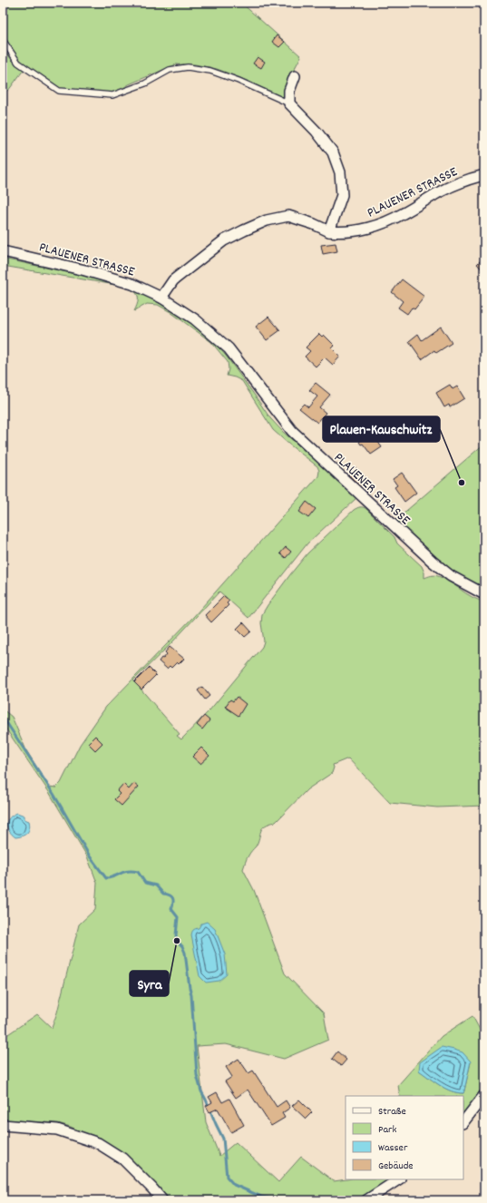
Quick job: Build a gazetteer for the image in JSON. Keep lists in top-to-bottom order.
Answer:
{
  "streets": {
    "street": ["PLAUENER STRASSE"]
  },
  "places": ["Plauen-Kauschwitz", "Syra"],
  "legend": [
    "Straße",
    "Park",
    "Wasser",
    "Gebäude"
  ]
}
